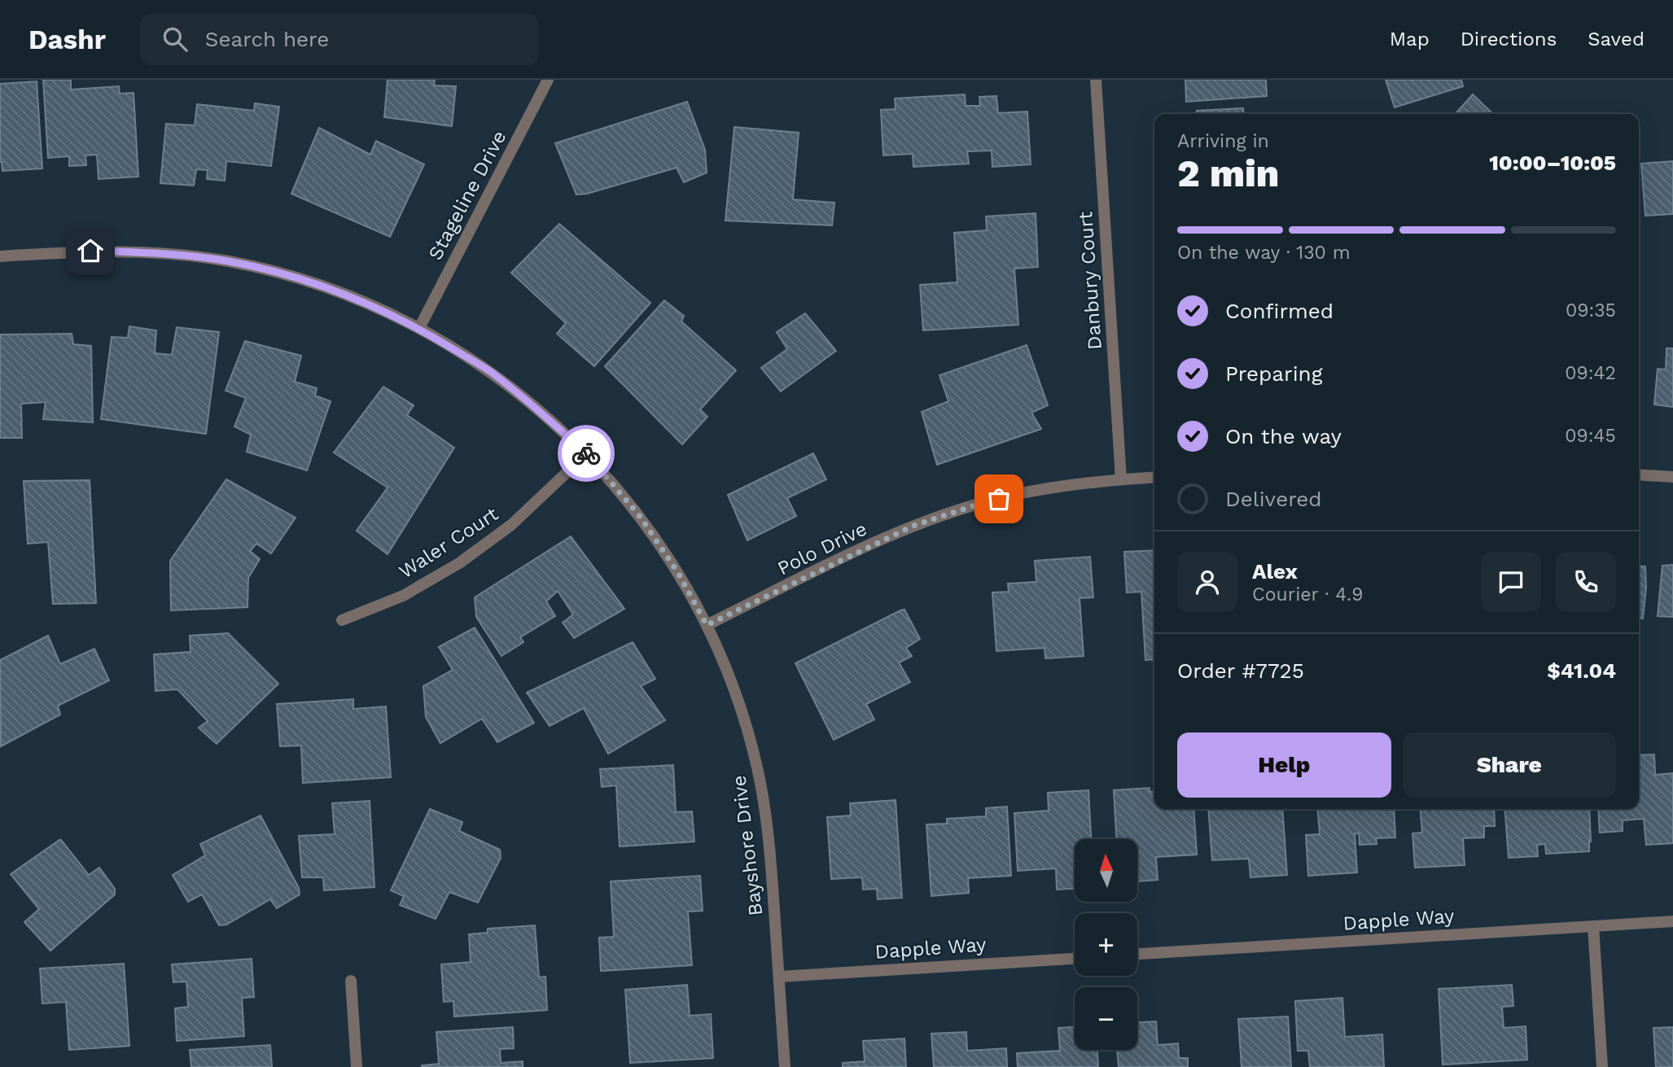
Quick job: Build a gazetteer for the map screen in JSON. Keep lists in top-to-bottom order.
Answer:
{
  "streets": {
    "street": [
      "Stageline Drive",
      "Danbury Court",
      "Waler Court",
      "Polo Drive",
      "Bayshore Drive",
      "Dapple Way"
    ]
  },
  "crossings": [
    ["Stageline Drive", "Bayshore Drive"],
    ["Danbury Court", "Polo Drive"],
    ["Waler Court", "Bayshore Drive"],
    ["Polo Drive", "Bayshore Drive"],
    ["Bayshore Drive", "Dapple Way"]
  ],
  "north": "top",
  "page": {
    "header": "Dashr",
    "search": "Search here",
    "nav": ["Map", "Directions", "Saved"],
    "heading": ["2 min", "Arriving in", "10:00–10:05"],
    "panel": [
      "Alex",
      "Courier · 4.9",
      "Order #7725",
      "$41.04"
    ],
    "bar": "On the way · 130 m",
    "list": [
      ["Confirmed", "09:35"],
      ["Preparing", "09:42"],
      ["On the way", "09:45"],
      "Delivered"
    ],
    "buttons": ["Help", "Share"],
    "map_buttons": ["+", "−"]
  }
}
